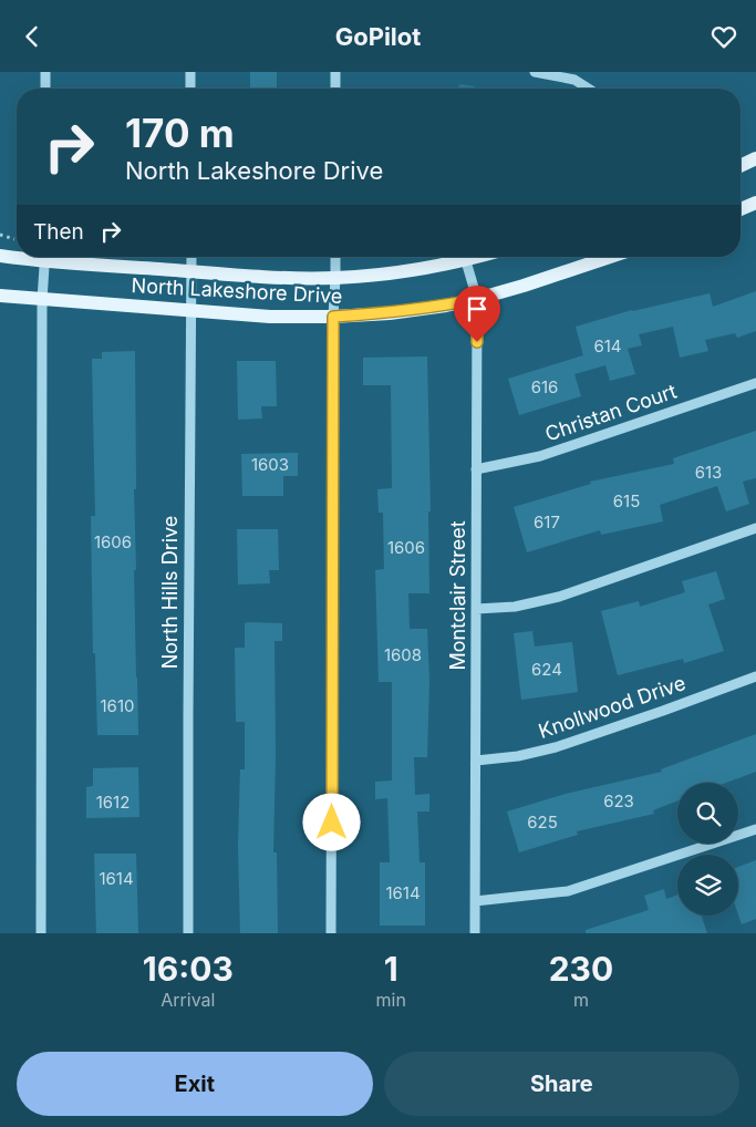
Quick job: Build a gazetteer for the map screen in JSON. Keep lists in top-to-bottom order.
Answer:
{
  "streets": {
    "main road": ["North Lakeshore Drive"],
    "street": [
      "Christan Court",
      "North Hills Drive",
      "Montclair Street",
      "Knollwood Drive"
    ]
  },
  "crossings": [
    ["North Lakeshore Drive", "North Hills Drive"],
    ["North Lakeshore Drive", "Montclair Street"],
    ["Christan Court", "Montclair Street"],
    ["Montclair Street", "Knollwood Drive"]
  ],
  "house_numbers": [
    "614",
    "616",
    "1603",
    "613",
    "615",
    "617",
    "1606",
    "1606",
    "1608",
    "624",
    "1610",
    "623",
    "1612",
    "625",
    "1614",
    "1614"
  ],
  "page": {
    "header": "GoPilot",
    "turn": ["170 m", "North Lakeshore Drive"],
    "then": "Then",
    "eta": [
      "16:03",
      "Arrival",
      "1",
      "min",
      "230",
      "m"
    ],
    "buttons": ["Exit", "Share"]
  }
}
